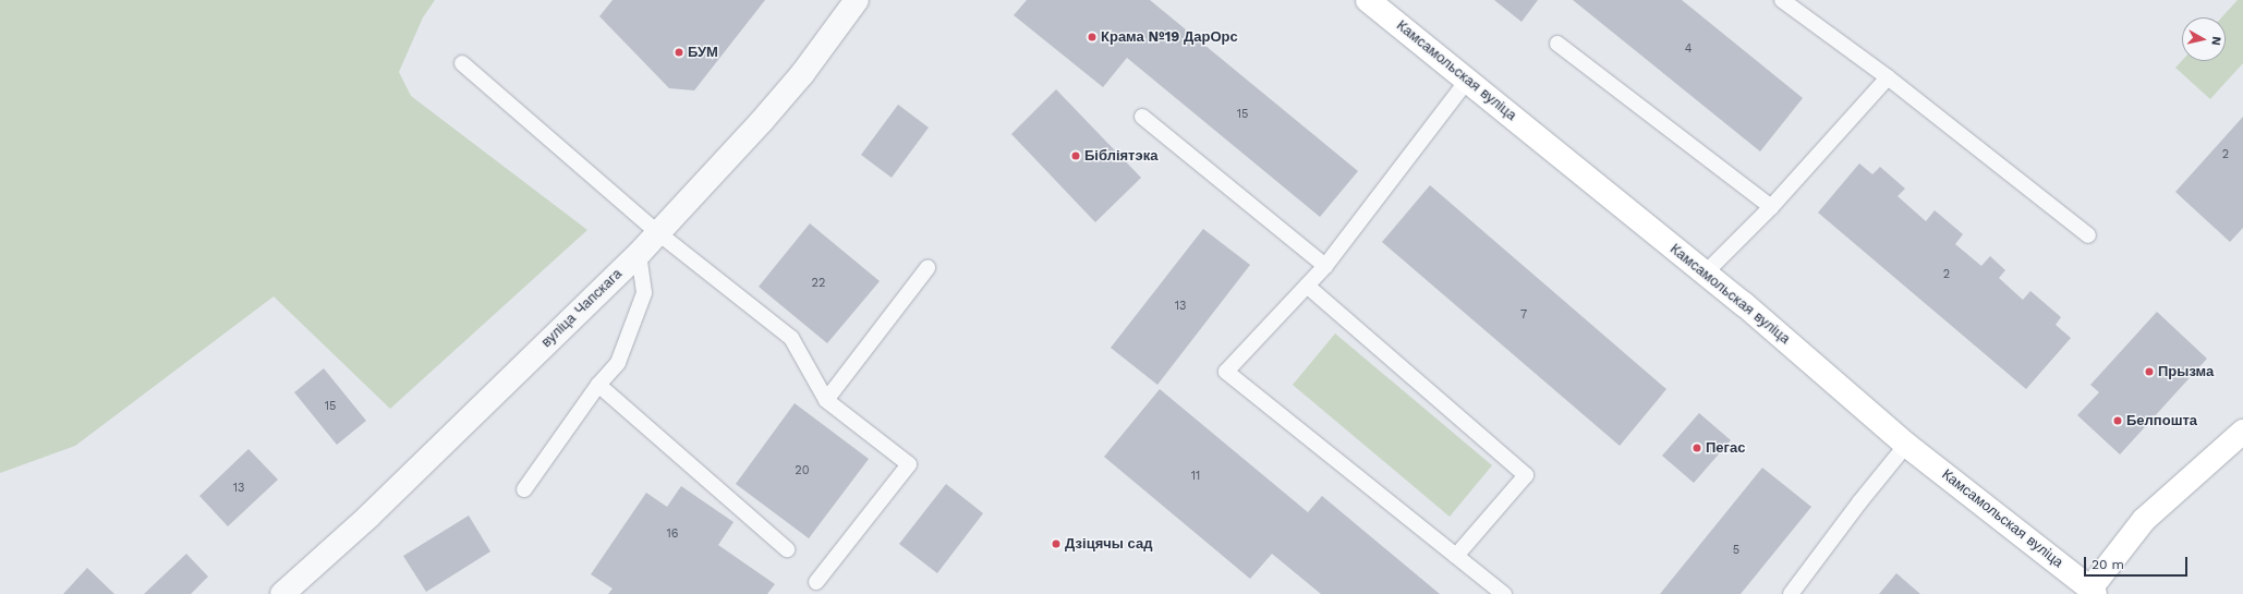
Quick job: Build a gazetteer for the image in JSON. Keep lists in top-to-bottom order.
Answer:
{
  "streets": {
    "main road": ["Камсамольская вуліца"],
    "street": ["вуліца Чапскага"]
  },
  "places": [
    "Крама №19 ДарОрс",
    "БУМ",
    "Бібліятэка",
    "Прызма",
    "Белпошта",
    "Пегас",
    "Дзіцячы сад"
  ],
  "house_numbers": [
    "4",
    "15",
    "2",
    "2",
    "22",
    "13",
    "7",
    "15",
    "20",
    "11",
    "13",
    "16",
    "5"
  ],
  "scale_bar": "20 m",
  "north": "right"
}
